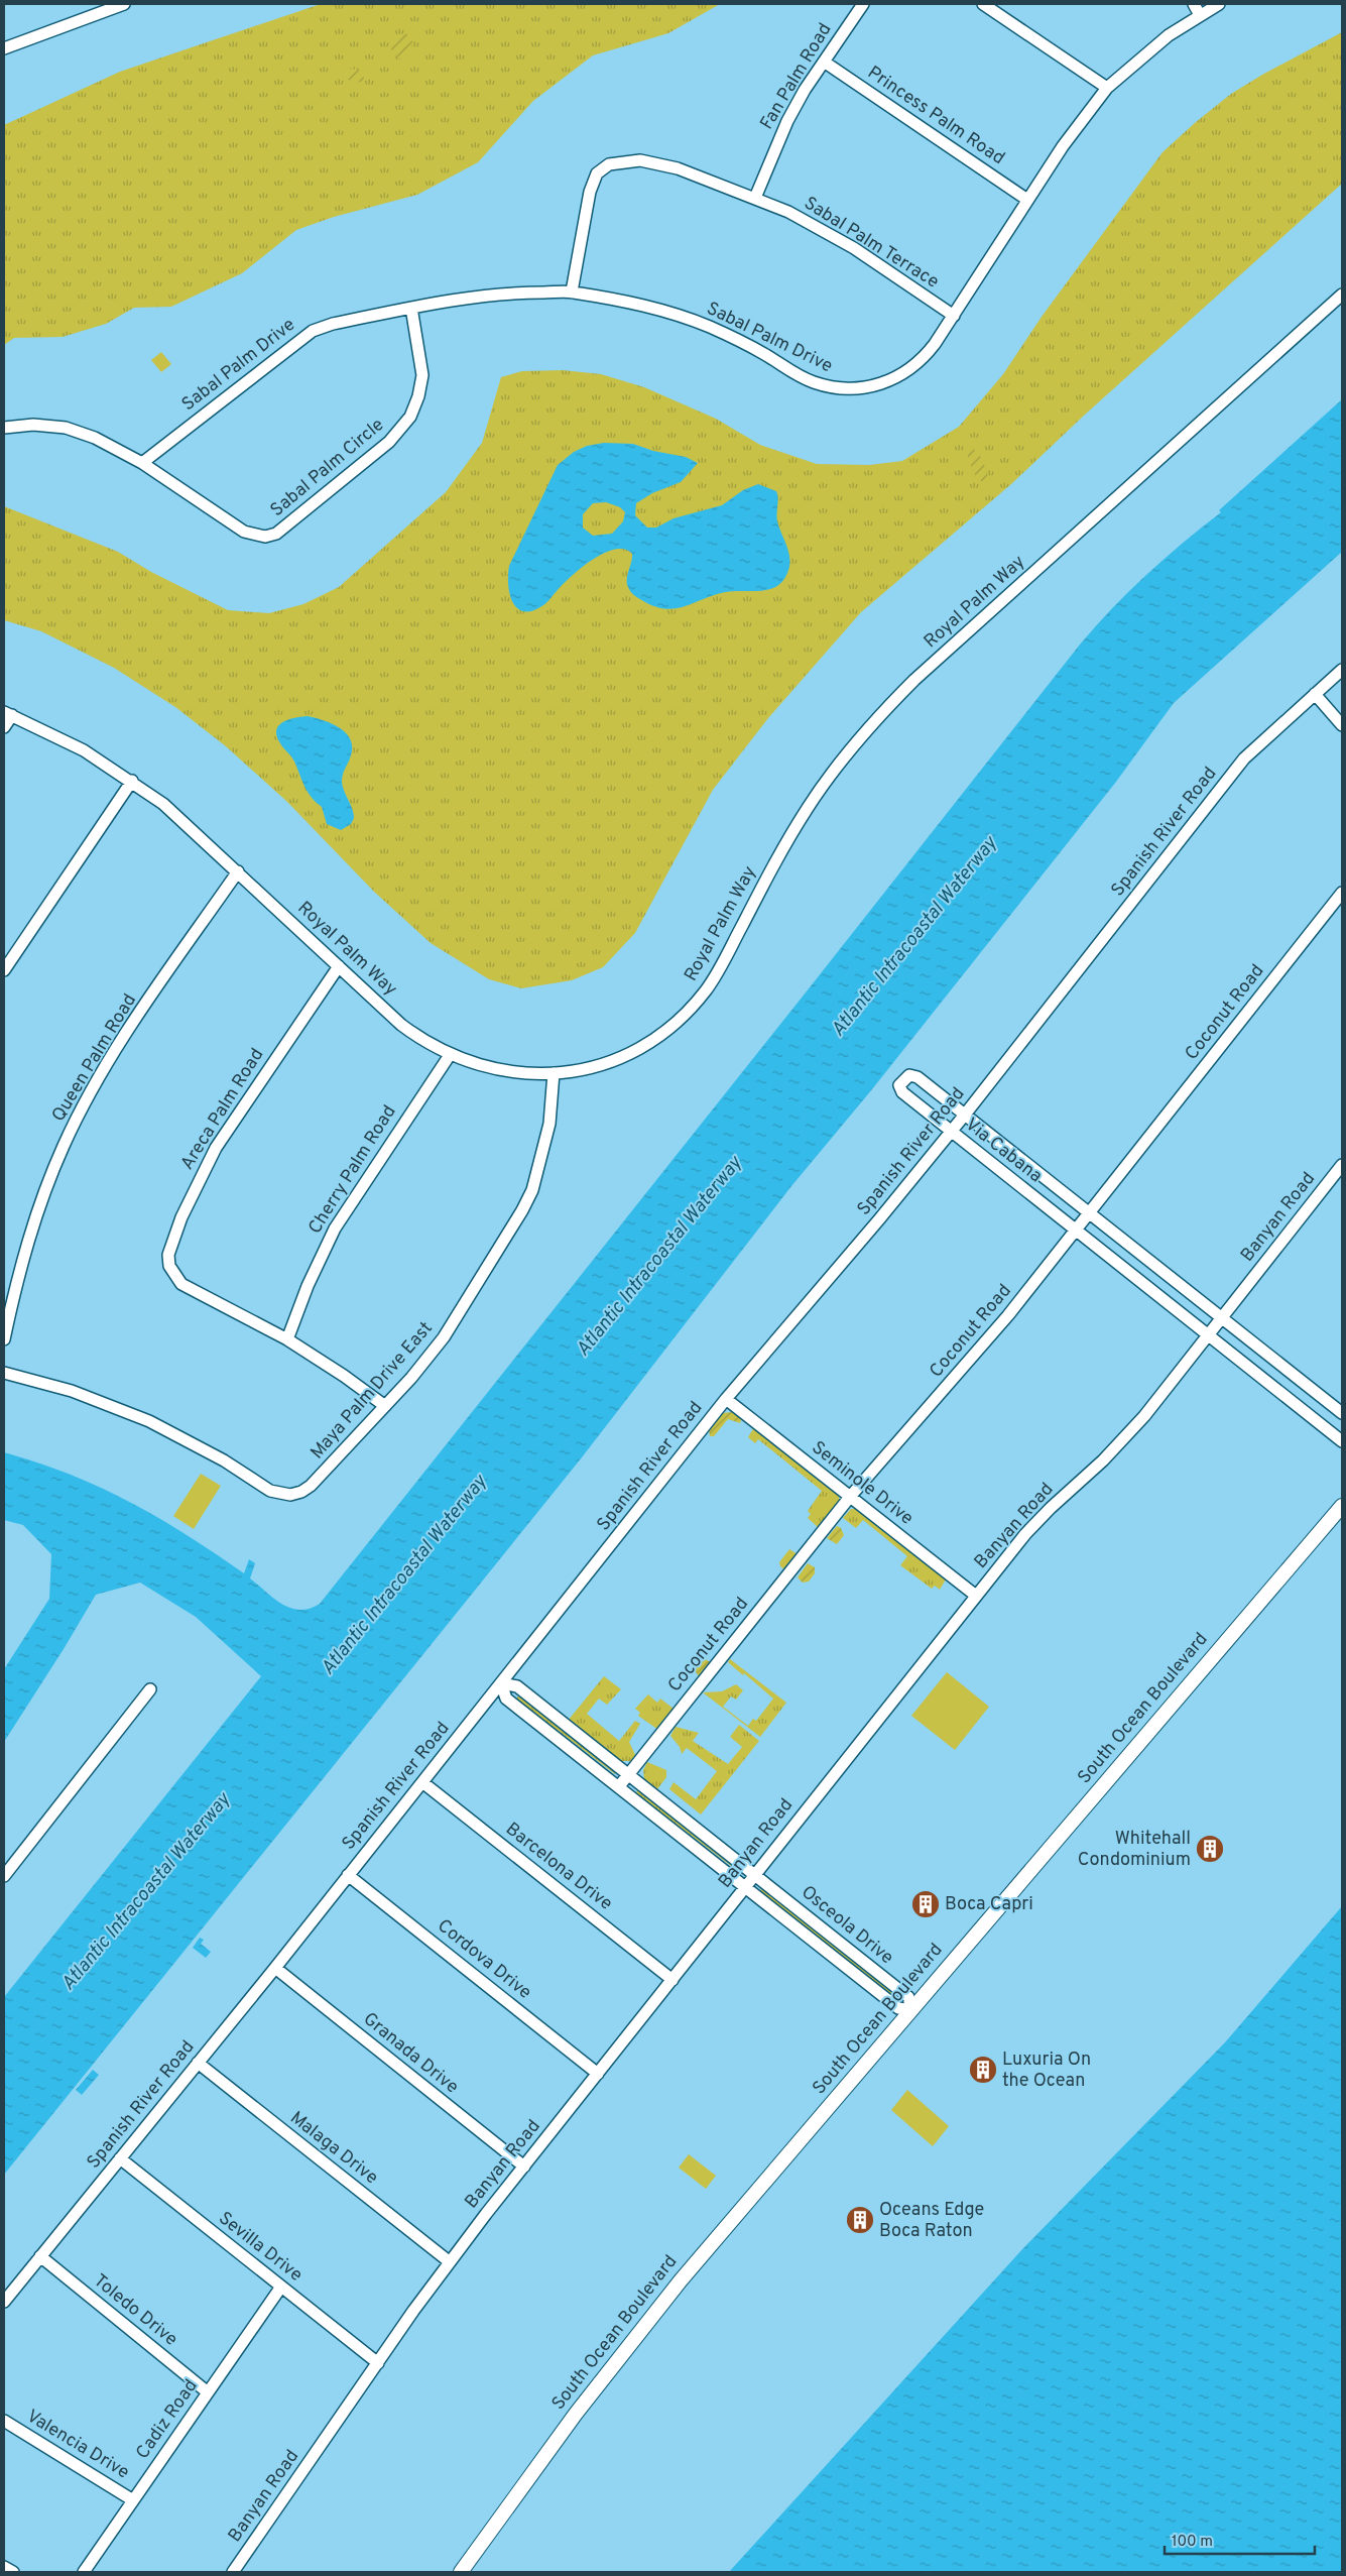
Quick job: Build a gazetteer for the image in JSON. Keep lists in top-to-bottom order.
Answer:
{
  "streets": {
    "main road": ["South Ocean Boulevard"],
    "street": [
      "Fan Palm Road",
      "Princess Palm Road",
      "Sabal Palm Terrace",
      "Sabal Palm Drive",
      "Sabal Palm Circle",
      "Royal Palm Way",
      "Spanish River Road",
      "Coconut Road",
      "Queen Palm Road",
      "Areca Palm Road",
      "Via Cabana",
      "Cherry Palm Road",
      "Banyan Road",
      "Maya Palm Drive East",
      "Seminole Drive",
      "Barcelona Drive",
      "Osceola Drive",
      "Cordova Drive",
      "Granada Drive",
      "Malaga Drive",
      "Sevilla Drive",
      "Toledo Drive",
      "Cadiz Road",
      "Valencia Drive"
    ]
  },
  "crossings": [
    ["Fan Palm Road", "Princess Palm Road"],
    ["Fan Palm Road", "Sabal Palm Terrace"],
    ["Princess Palm Road", "Sabal Palm Drive"],
    ["Sabal Palm Terrace", "Sabal Palm Drive"],
    ["Sabal Palm Drive", "Sabal Palm Circle"],
    ["Royal Palm Way", "Queen Palm Road"],
    ["Royal Palm Way", "Areca Palm Road"],
    ["Royal Palm Way", "Cherry Palm Road"],
    ["Royal Palm Way", "Maya Palm Drive East"],
    ["Spanish River Road", "Via Cabana"],
    ["Spanish River Road", "Seminole Drive"],
    ["Spanish River Road", "Barcelona Drive"],
    ["Spanish River Road", "Osceola Drive"],
    ["Spanish River Road", "Cordova Drive"],
    ["Spanish River Road", "Granada Drive"],
    ["Spanish River Road", "Malaga Drive"],
    ["Spanish River Road", "Sevilla Drive"],
    ["Spanish River Road", "Toledo Drive"],
    ["Coconut Road", "Via Cabana"],
    ["Coconut Road", "Seminole Drive"],
    ["Coconut Road", "Osceola Drive"],
    ["Areca Palm Road", "Cherry Palm Road"],
    ["Areca Palm Road", "Maya Palm Drive East"],
    ["Via Cabana", "Banyan Road"],
    ["Banyan Road", "Seminole Drive"],
    ["Banyan Road", "Barcelona Drive"],
    ["Banyan Road", "Osceola Drive"],
    ["Banyan Road", "Cordova Drive"],
    ["Banyan Road", "Granada Drive"],
    ["Banyan Road", "Malaga Drive"],
    ["Banyan Road", "Sevilla Drive"],
    ["South Ocean Boulevard", "Osceola Drive"],
    ["Sevilla Drive", "Cadiz Road"],
    ["Toledo Drive", "Cadiz Road"],
    ["Cadiz Road", "Valencia Drive"]
  ],
  "water": ["Atlantic Intracoastal Waterway"],
  "places": {
    "building": [
      "Whitehall Condominium",
      "Boca Capri",
      "Luxuria On the Ocean",
      "Oceans Edge Boca Raton"
    ]
  },
  "scale_bar": "100 m"
}
